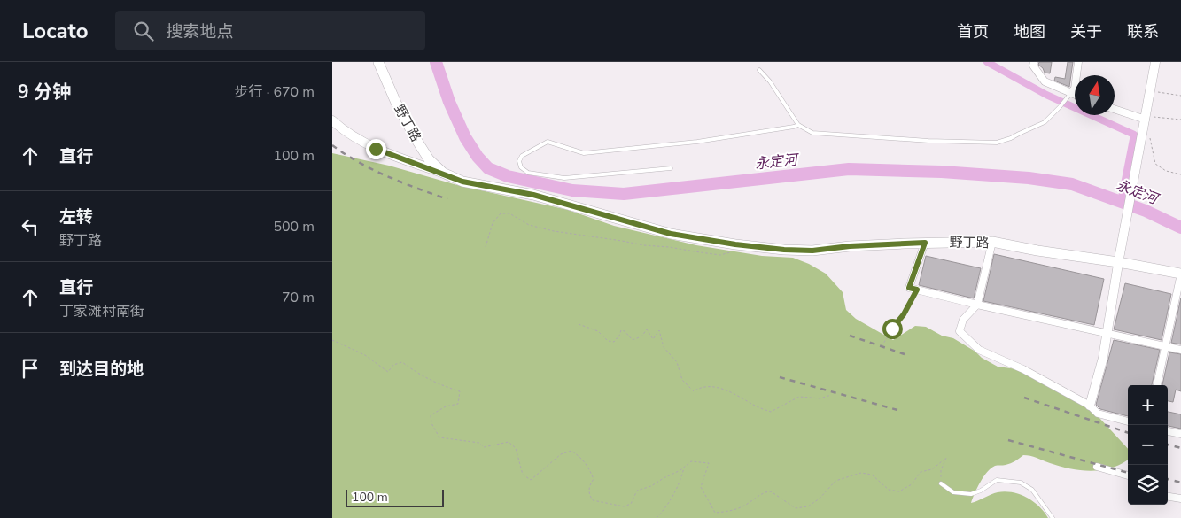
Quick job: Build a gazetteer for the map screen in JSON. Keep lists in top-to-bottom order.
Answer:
{
  "streets": {
    "main road": ["野丁路"]
  },
  "water": ["永定河"],
  "scale_bar": "100 m",
  "north": "top",
  "page": {
    "header": "Locato",
    "search": "搜索地点",
    "nav": [
      "首页",
      "地图",
      "关于",
      "联系"
    ],
    "heading": ["9 分钟", "步行 · 670 m"],
    "list": [
      ["直行", "100 m"],
      ["左转", "野丁路", "500 m"],
      ["直行", "丁家滩村南街", "70 m"],
      "到达目的地"
    ],
    "map_buttons": ["+", "−"],
    "scale": "100 m"
  }
}
